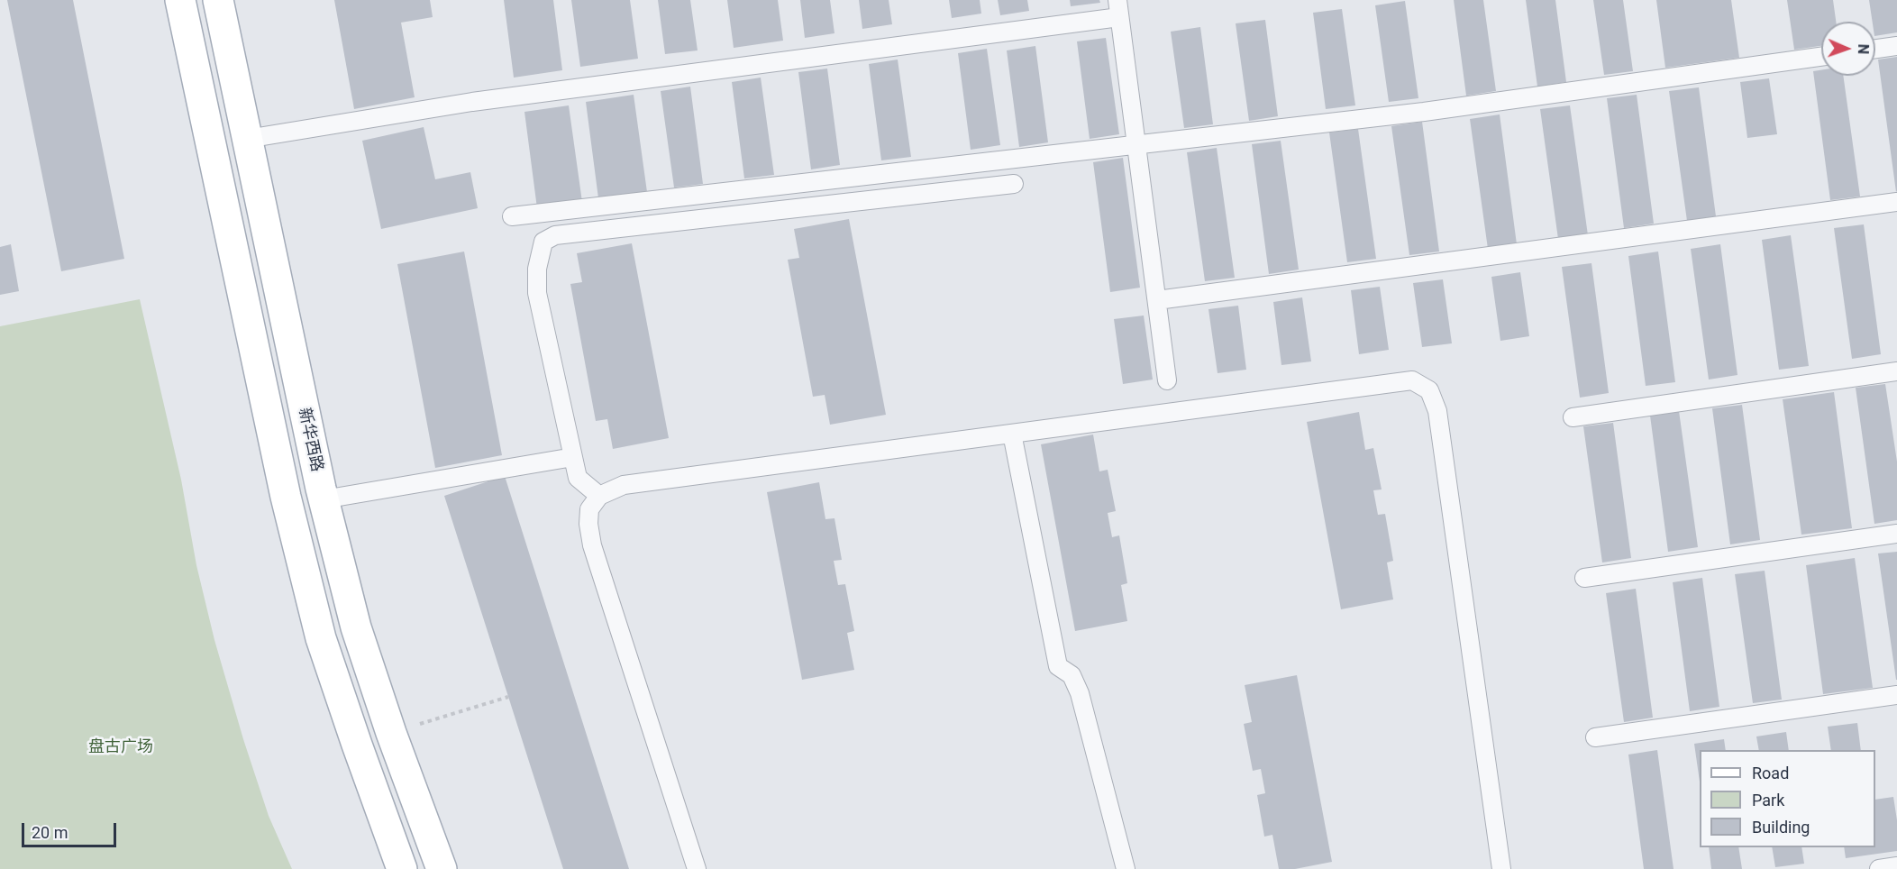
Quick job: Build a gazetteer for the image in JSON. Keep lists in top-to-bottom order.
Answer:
{
  "streets": {
    "main road": ["新华西路"]
  },
  "parks": ["盘古广场"],
  "legend": ["Road", "Park", "Building"],
  "scale_bar": "20 m",
  "north": "right"
}
